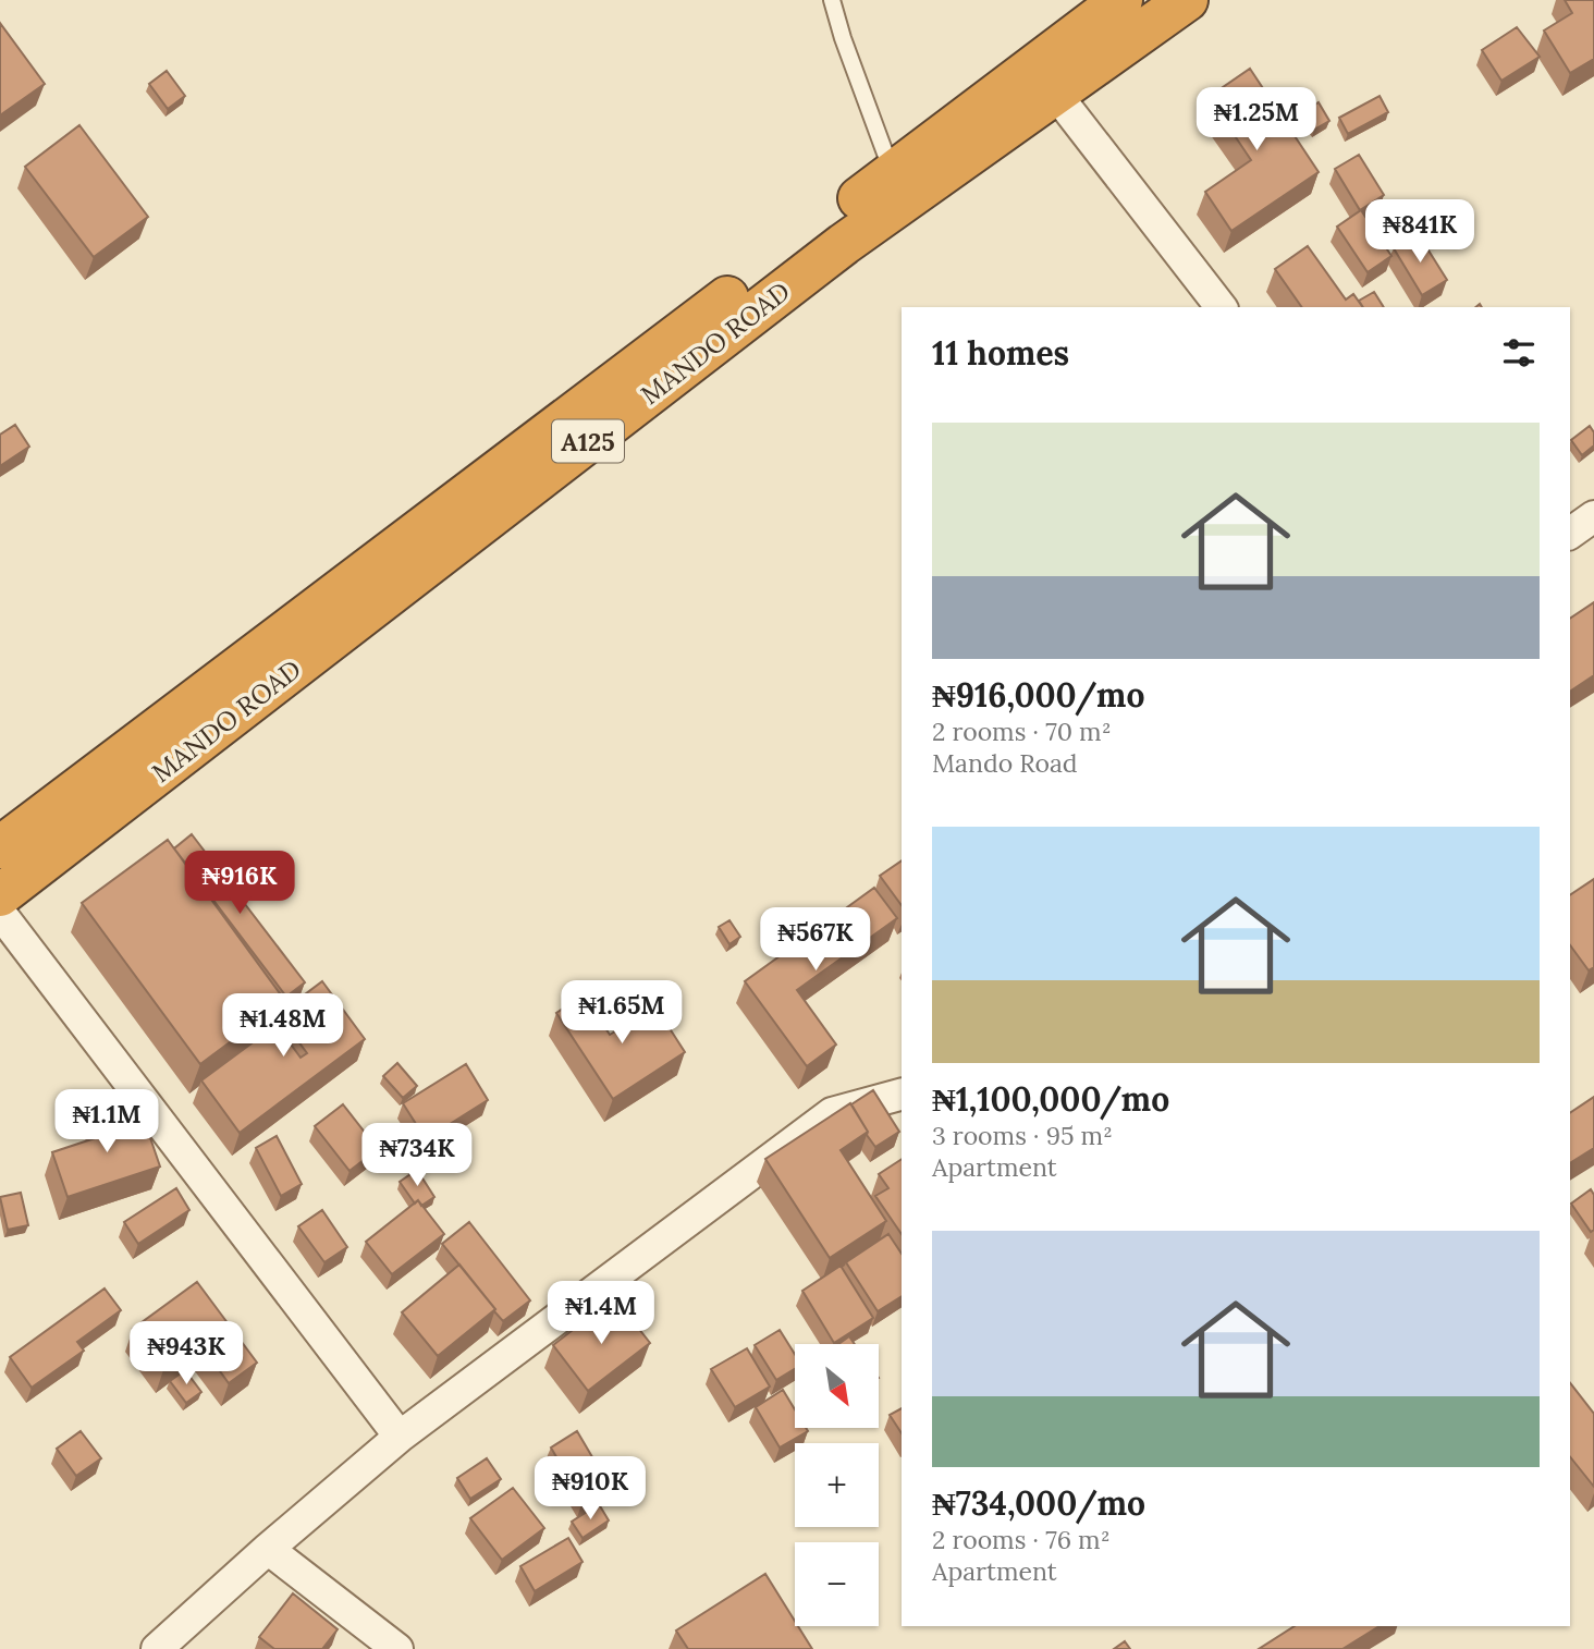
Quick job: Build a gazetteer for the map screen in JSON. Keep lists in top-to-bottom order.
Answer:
{
  "streets": {
    "highway": ["MANDO ROAD", "A125"]
  },
  "north": "bottom right",
  "page": {
    "price": [
      "₦1.25M",
      "₦841K",
      "₦916K",
      "₦567K",
      "₦1.65M",
      "₦1.48M",
      "₦1.1M",
      "₦734K",
      "₦1.4M",
      "₦943K",
      "₦910K"
    ],
    "heading": "11 homes",
    "list": [
      {
        "name": "₦916,000/mo",
        "note": "2 rooms · 70 m² · Mando Road"
      },
      {
        "name": "₦1,100,000/mo",
        "note": "3 rooms · 95 m² · Apartment"
      },
      {
        "name": "₦734,000/mo",
        "note": "2 rooms · 76 m² · Apartment"
      }
    ],
    "map_buttons": ["+", "−"]
  }
}
